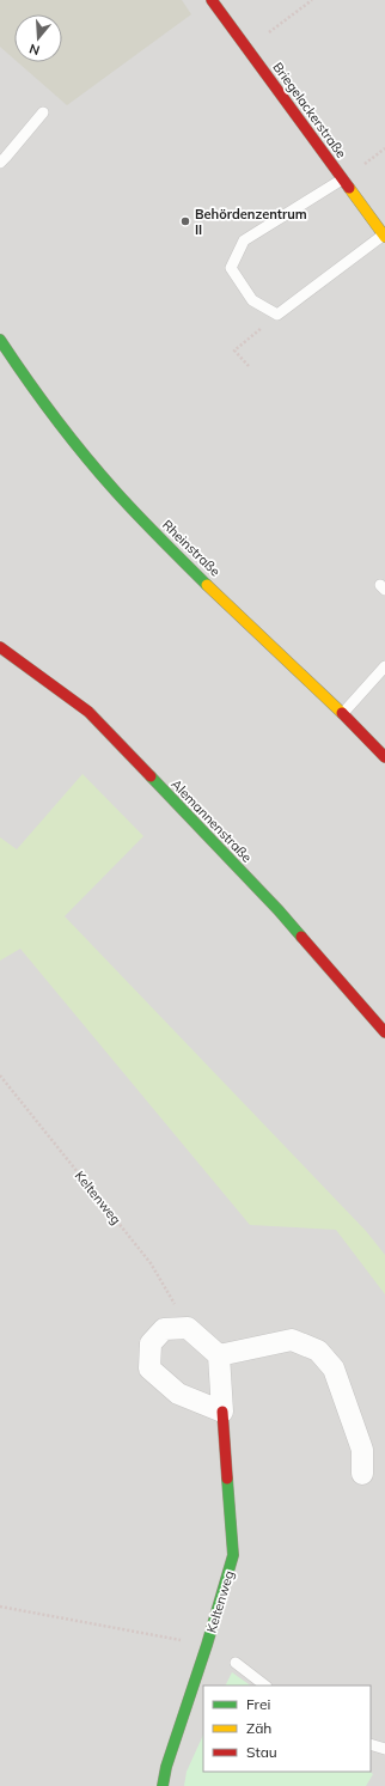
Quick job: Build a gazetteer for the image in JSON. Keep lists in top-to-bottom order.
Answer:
{
  "streets": {
    "street": [
      "Briegelackerstraße",
      "Rheinstraße",
      "Alemannenstraße",
      "Keltenweg"
    ]
  },
  "places": ["Behördenzentrum II"],
  "legend": ["Frei", "Zäh", "Stau"],
  "north": "bottom"
}
